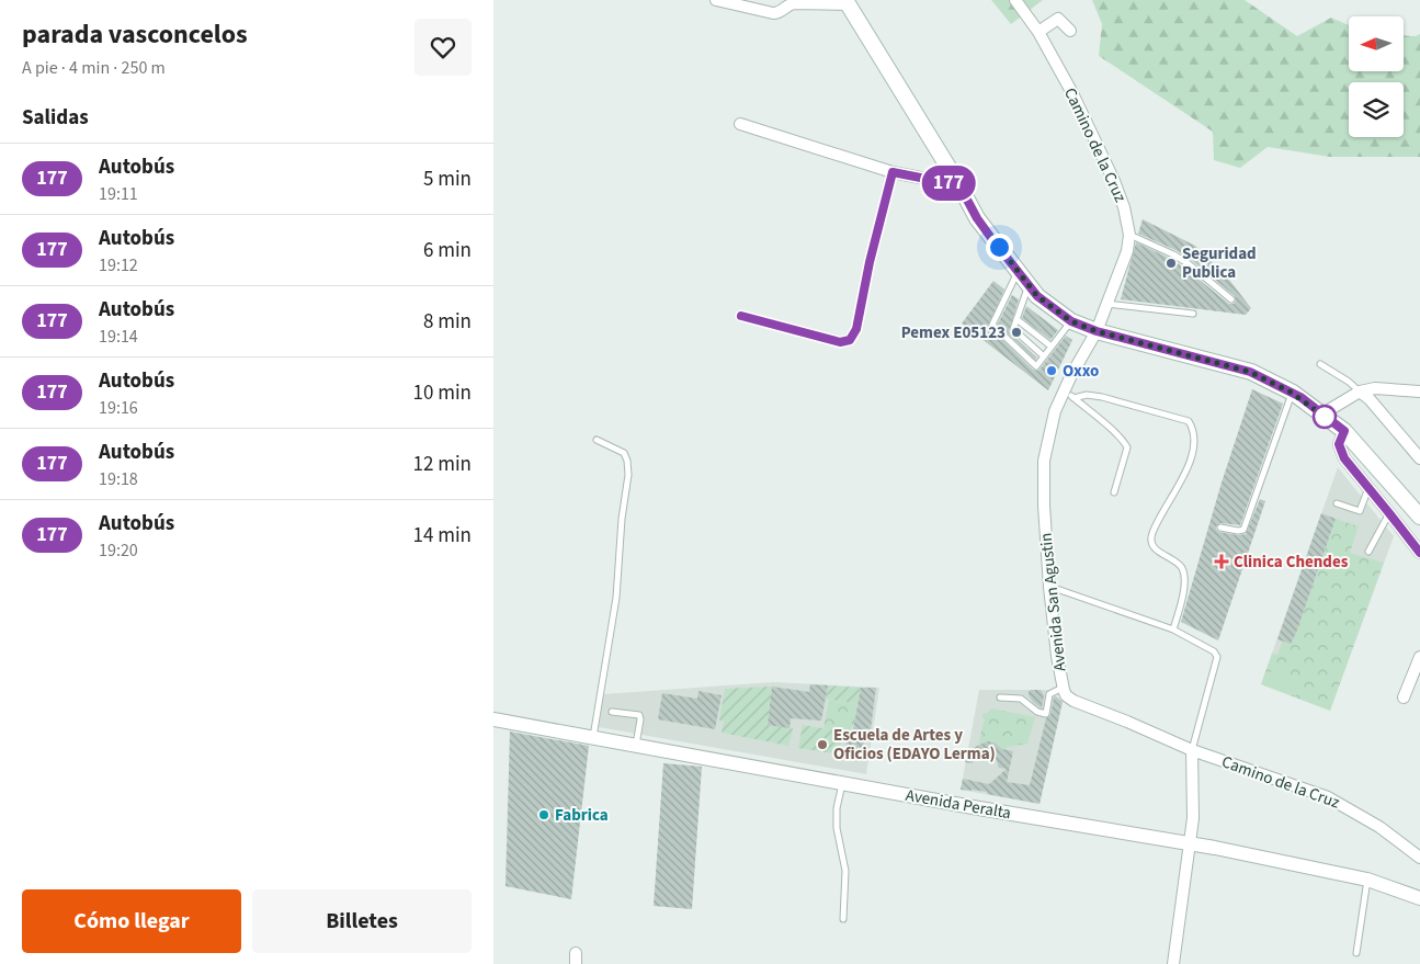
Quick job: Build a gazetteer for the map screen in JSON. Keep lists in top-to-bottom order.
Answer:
{
  "streets": {
    "street": ["Camino de la Cruz", "Avenida San Agustin", "Avenida Peralta"]
  },
  "crossings": [
    ["Camino de la Cruz", "Avenida San Agustin"]
  ],
  "places": {
    "other": [
      "Seguridad Publica",
      "Pemex E05123",
      "Oxxo",
      "Escuela de Artes y Oficios (EDAYO Lerma)",
      "Fabrica"
    ],
    "health": ["Clinica Chendes"]
  },
  "lines": ["bus line 177"],
  "north": "left",
  "page": {
    "heading": [
      ["parada vasconcelos", "A pie · 4 min · 250 m"],
      "Salidas"
    ],
    "on_map": "177",
    "list": [
      {
        "mark": "177",
        "name": "Autobús",
        "note": "19:11",
        "value": "5 min"
      },
      {
        "mark": "177",
        "name": "Autobús",
        "note": "19:12",
        "value": "6 min"
      },
      {
        "mark": "177",
        "name": "Autobús",
        "note": "19:14",
        "value": "8 min"
      },
      {
        "mark": "177",
        "name": "Autobús",
        "note": "19:16",
        "value": "10 min"
      },
      {
        "mark": "177",
        "name": "Autobús",
        "note": "19:18",
        "value": "12 min"
      },
      {
        "mark": "177",
        "name": "Autobús",
        "note": "19:20",
        "value": "14 min"
      }
    ],
    "buttons": ["Cómo llegar", "Billetes"]
  }
}
